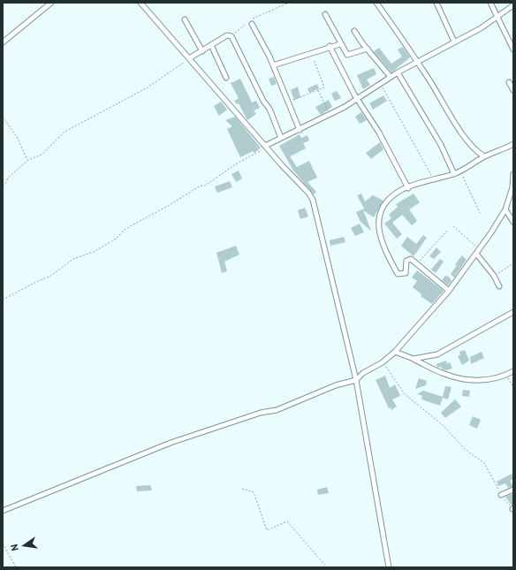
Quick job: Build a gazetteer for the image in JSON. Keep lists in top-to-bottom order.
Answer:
{
  "north": "left"
}
